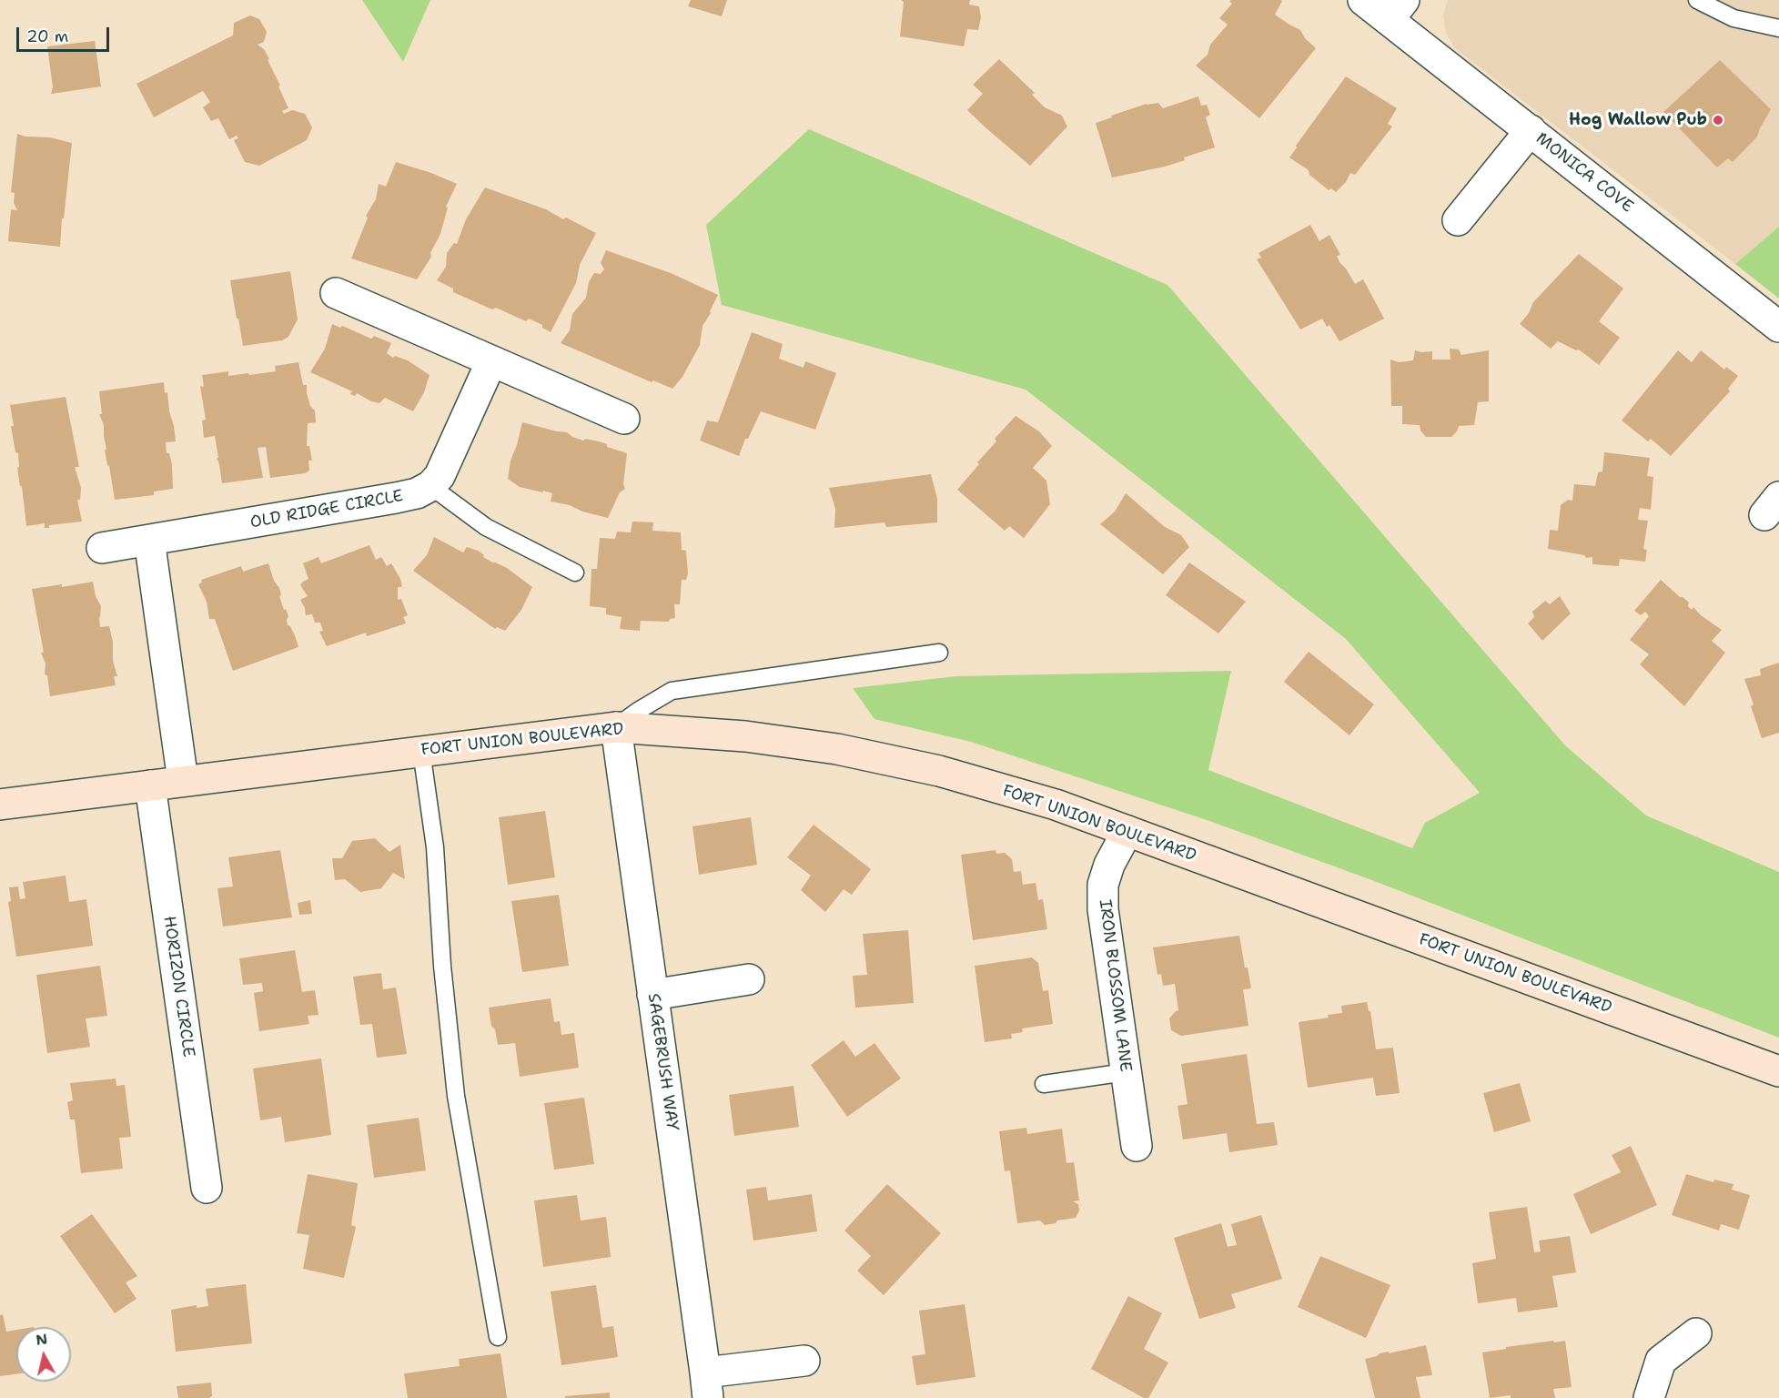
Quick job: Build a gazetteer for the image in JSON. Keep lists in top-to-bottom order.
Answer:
{
  "streets": {
    "main road": ["FORT UNION BOULEVARD"],
    "street": [
      "MONICA COVE",
      "OLD RIDGE CIRCLE",
      "IRON BLOSSOM LANE",
      "HORIZON CIRCLE",
      "SAGEBRUSH WAY"
    ]
  },
  "crossings": [
    ["FORT UNION BOULEVARD", "IRON BLOSSOM LANE"],
    ["FORT UNION BOULEVARD", "HORIZON CIRCLE"],
    ["FORT UNION BOULEVARD", "SAGEBRUSH WAY"]
  ],
  "places": ["Hog Wallow Pub"],
  "scale_bar": "20 m",
  "north": "top"
}
